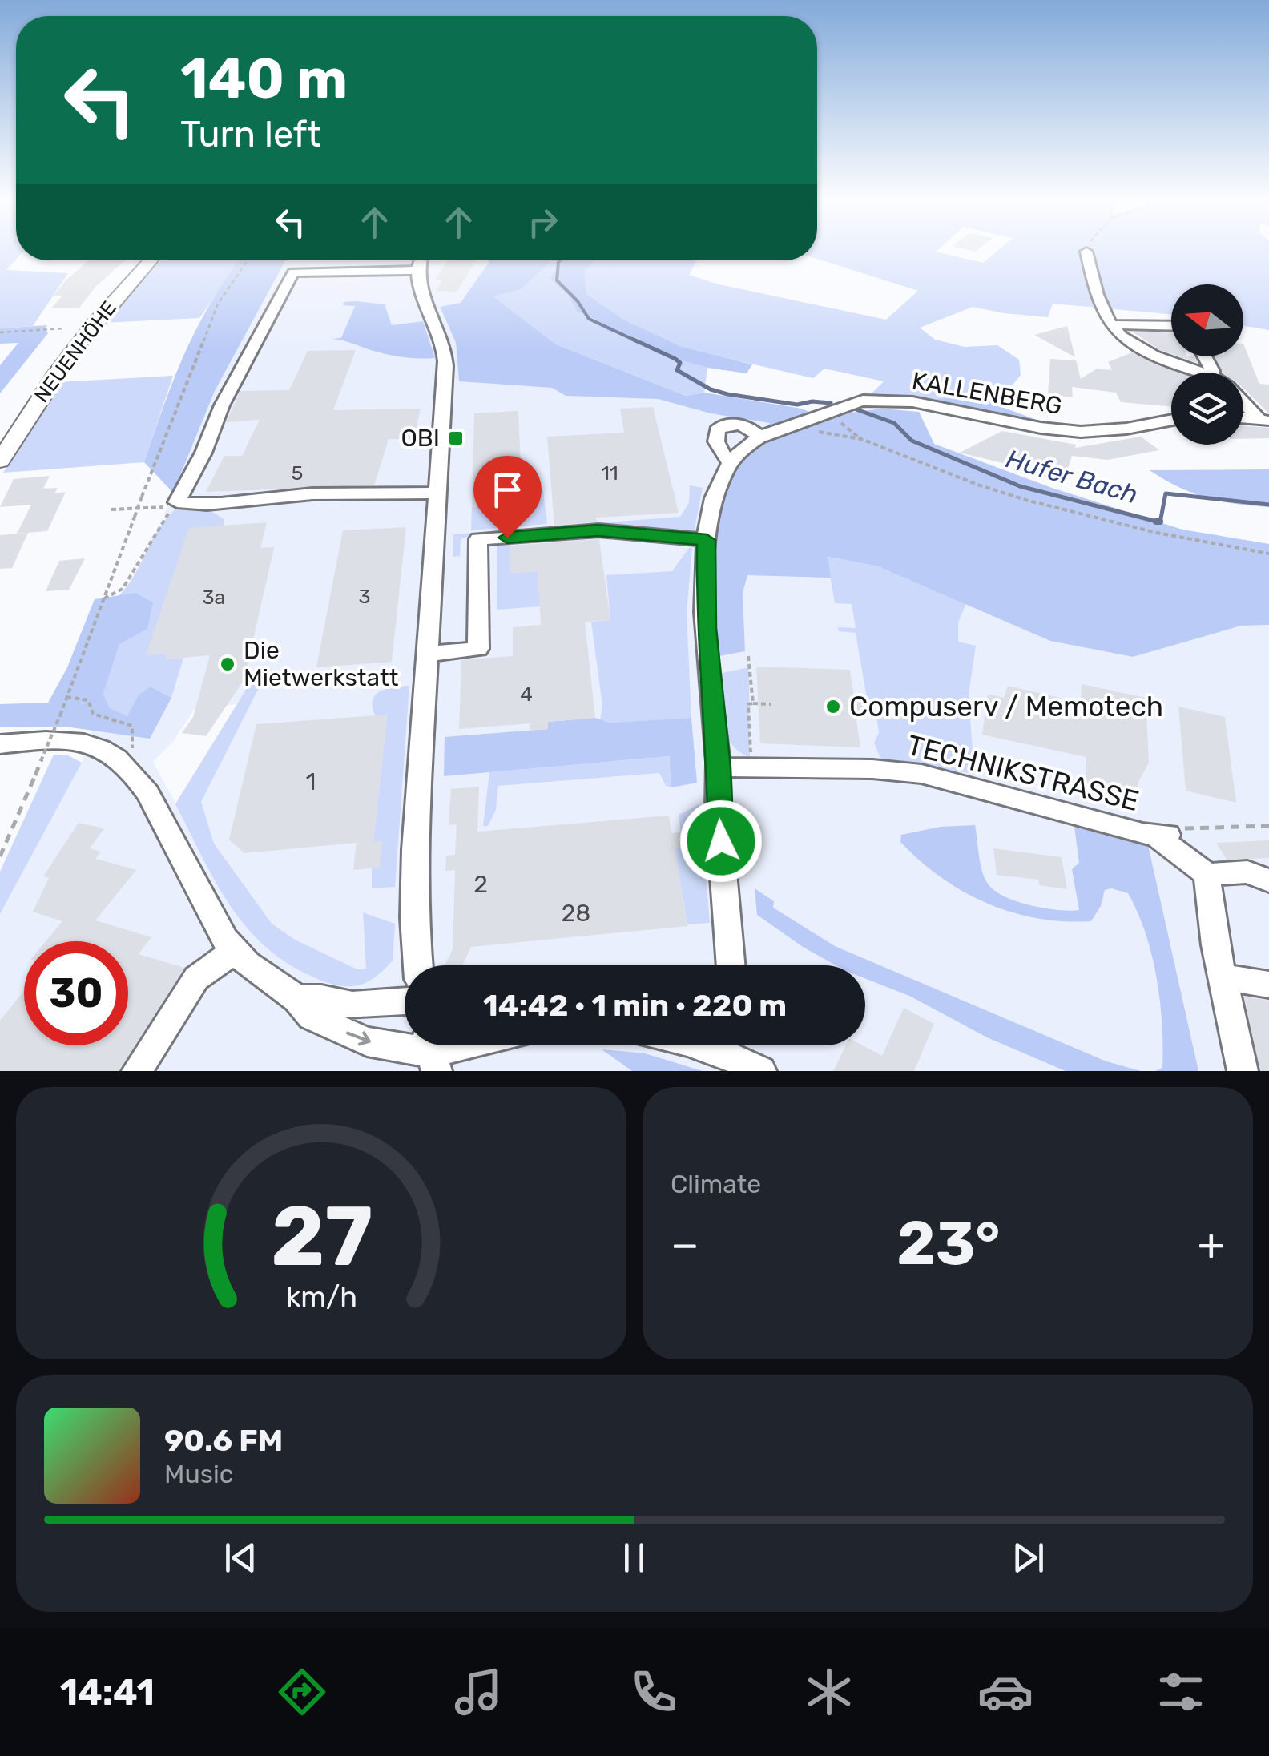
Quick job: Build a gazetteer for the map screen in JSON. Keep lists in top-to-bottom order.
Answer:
{
  "streets": {
    "main road": ["NEUENHÖHE"],
    "street": ["KALLENBERG", "TECHNIKSTRASSE"]
  },
  "water": ["Hufer Bach"],
  "places": {
    "transit": ["OBI"],
    "other": ["Die Mietwerkstatt", "Compuserv / Memotech"]
  },
  "house_numbers": [
    "5",
    "11",
    "3",
    "3a",
    "4",
    "1",
    "2",
    "28"
  ],
  "north": "left",
  "page": {
    "turn": ["140 m", "Turn left"],
    "limit": "30",
    "trip": "14:42 · 1 min · 220 m",
    "tile": "Climate",
    "heat": ["−", "23°", "+"],
    "song": ["90.6 FM", "Music"],
    "tabs": "14:41",
    "gauge": ["27", "km/h"]
  }
}
